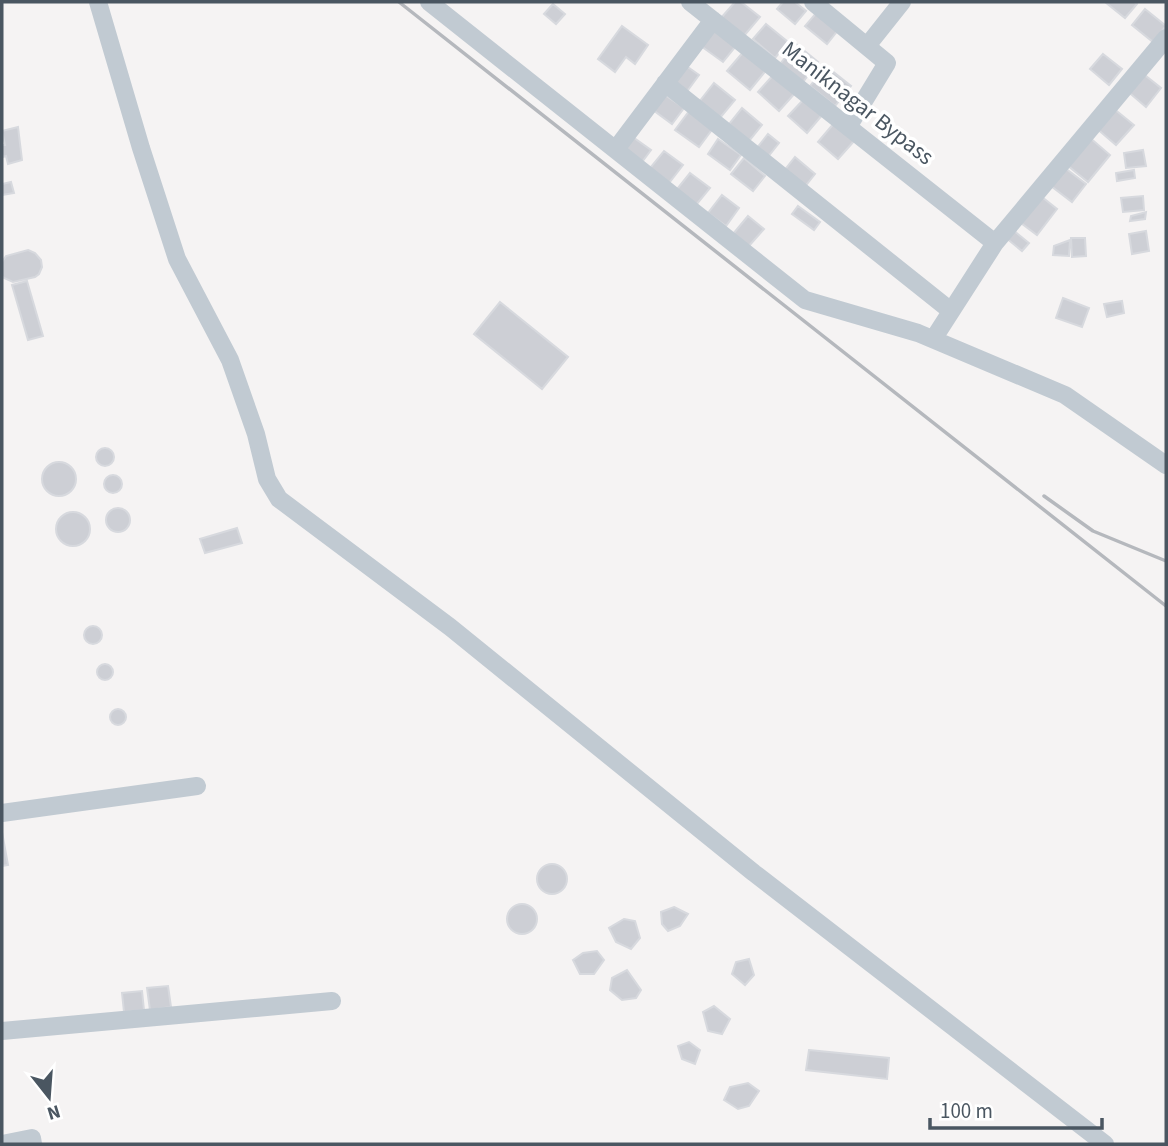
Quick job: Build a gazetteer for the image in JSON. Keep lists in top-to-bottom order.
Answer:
{
  "streets": {
    "street": ["Maniknagar Bypass"]
  },
  "scale_bar": "100 m",
  "north": "bottom"
}
